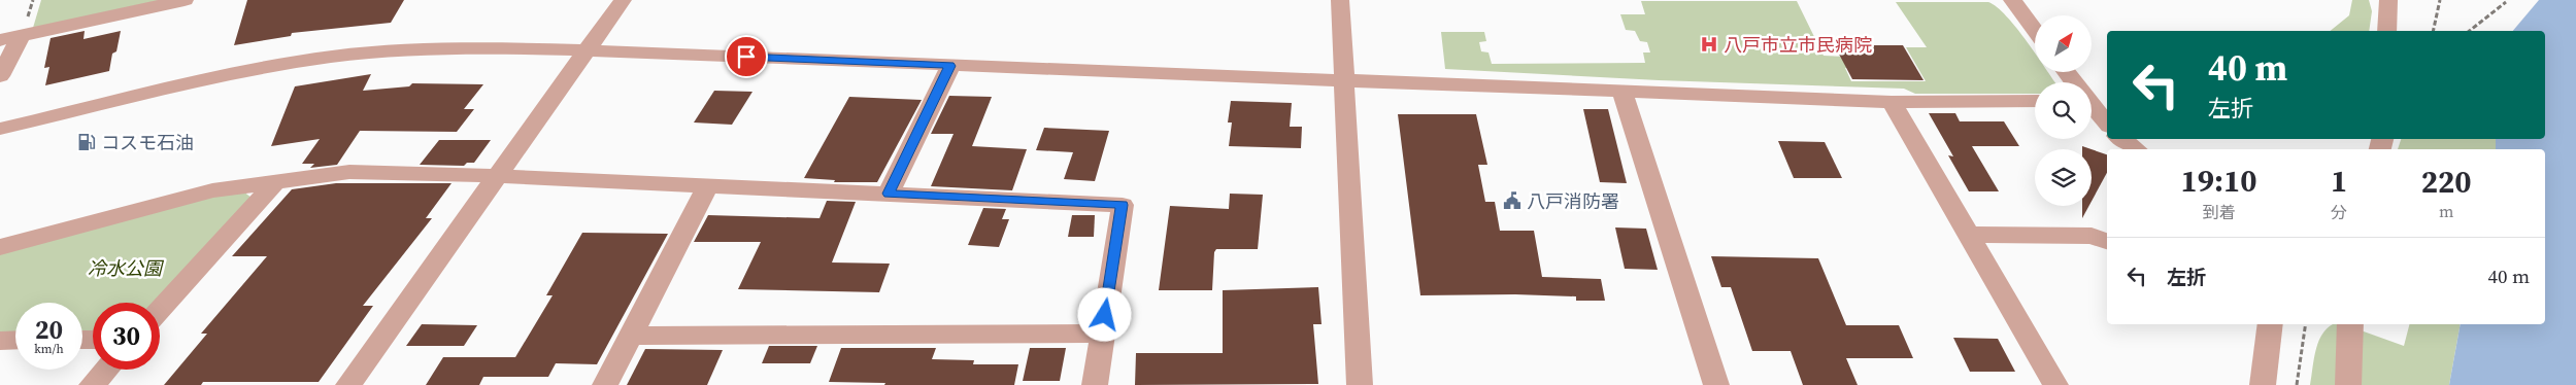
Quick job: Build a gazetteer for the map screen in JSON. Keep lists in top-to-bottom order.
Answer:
{
  "parks": ["冷水公園"],
  "places": {
    "hospital": ["八戸市立市民病院"],
    "fuel station": ["コスモ石油"],
    "public building": ["八戸消防署"]
  },
  "north": "top right",
  "page": {
    "turn": ["40 m", "左折"],
    "eta": [
      "19:10",
      "到着",
      "1",
      "分",
      "220",
      "m"
    ],
    "list": [
      {
        "name": "左折",
        "value": "40 m"
      }
    ],
    "speed": "20 km/h",
    "limit": "30"
  }
}
